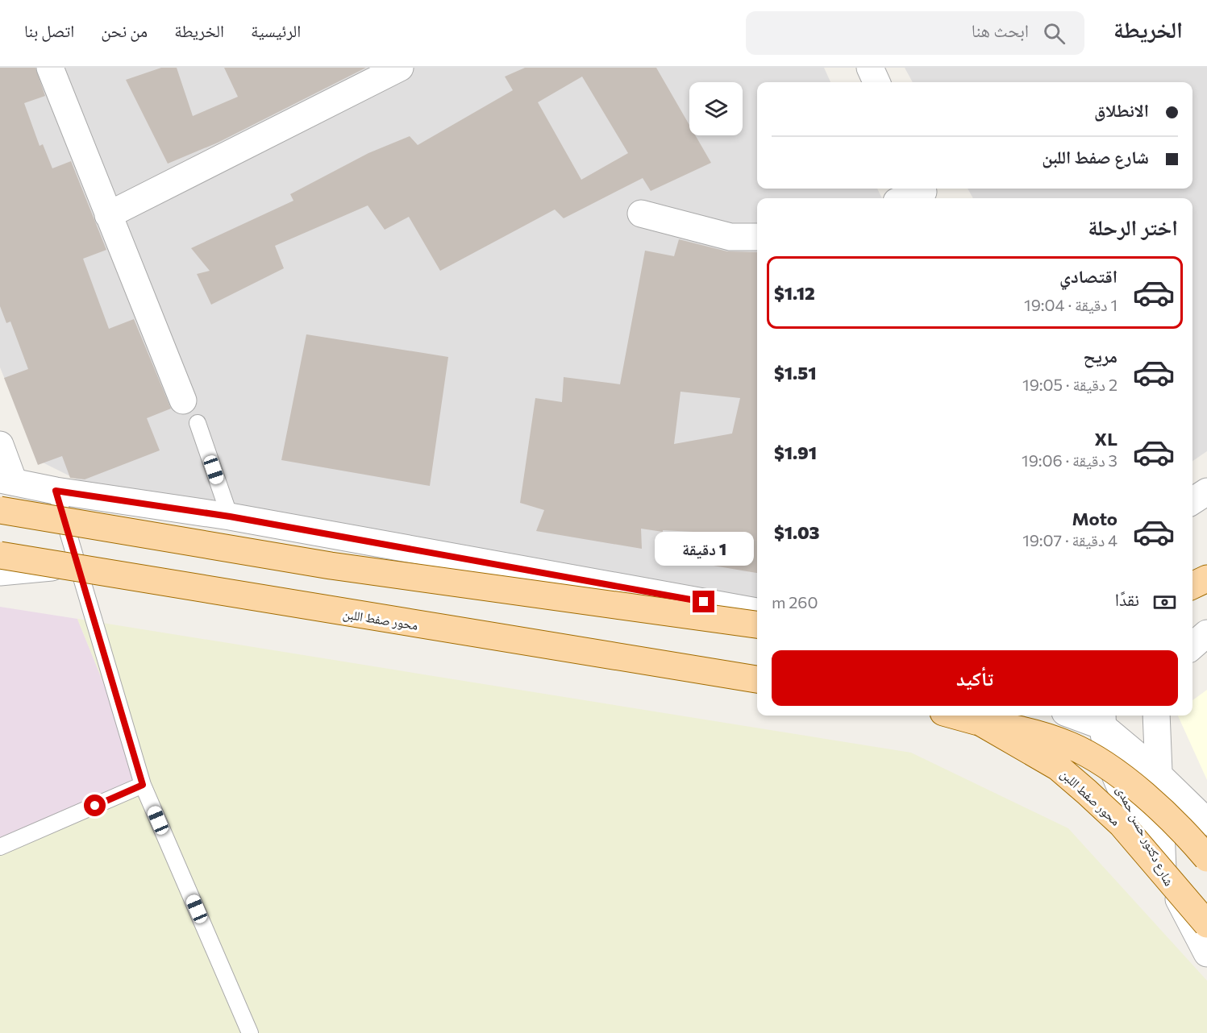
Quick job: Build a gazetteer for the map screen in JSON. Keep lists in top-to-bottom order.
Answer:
{
  "streets": {
    "main road": ["محور صفط اللبن"],
    "street": ["شارع دكتور حسن حمدى"]
  },
  "page": {
    "header": "الخريطة",
    "search": "ابحث هنا",
    "nav": [
      "الرئيسية",
      "الخريطة",
      "من نحن",
      "اتصل بنا"
    ],
    "banner": ["الانطلاق", "شارع صفط اللبن"],
    "heading": "اختر الرحلة",
    "list": [
      {
        "name": "اقتصادي",
        "note": "1 دقيقة · 19:04",
        "value": "$1.12"
      },
      {
        "name": "مريح",
        "note": "2 دقيقة · 19:05",
        "value": "$1.51"
      },
      {
        "name": "XL",
        "note": "3 دقيقة · 19:06",
        "value": "$1.91"
      },
      {
        "name": "Moto",
        "note": "4 دقيقة · 19:07",
        "value": "$1.03"
      }
    ],
    "bubble": "1 دقيقة",
    "pay": ["نقدًا", "260 m"],
    "buttons": "تأكيد"
  }
}
